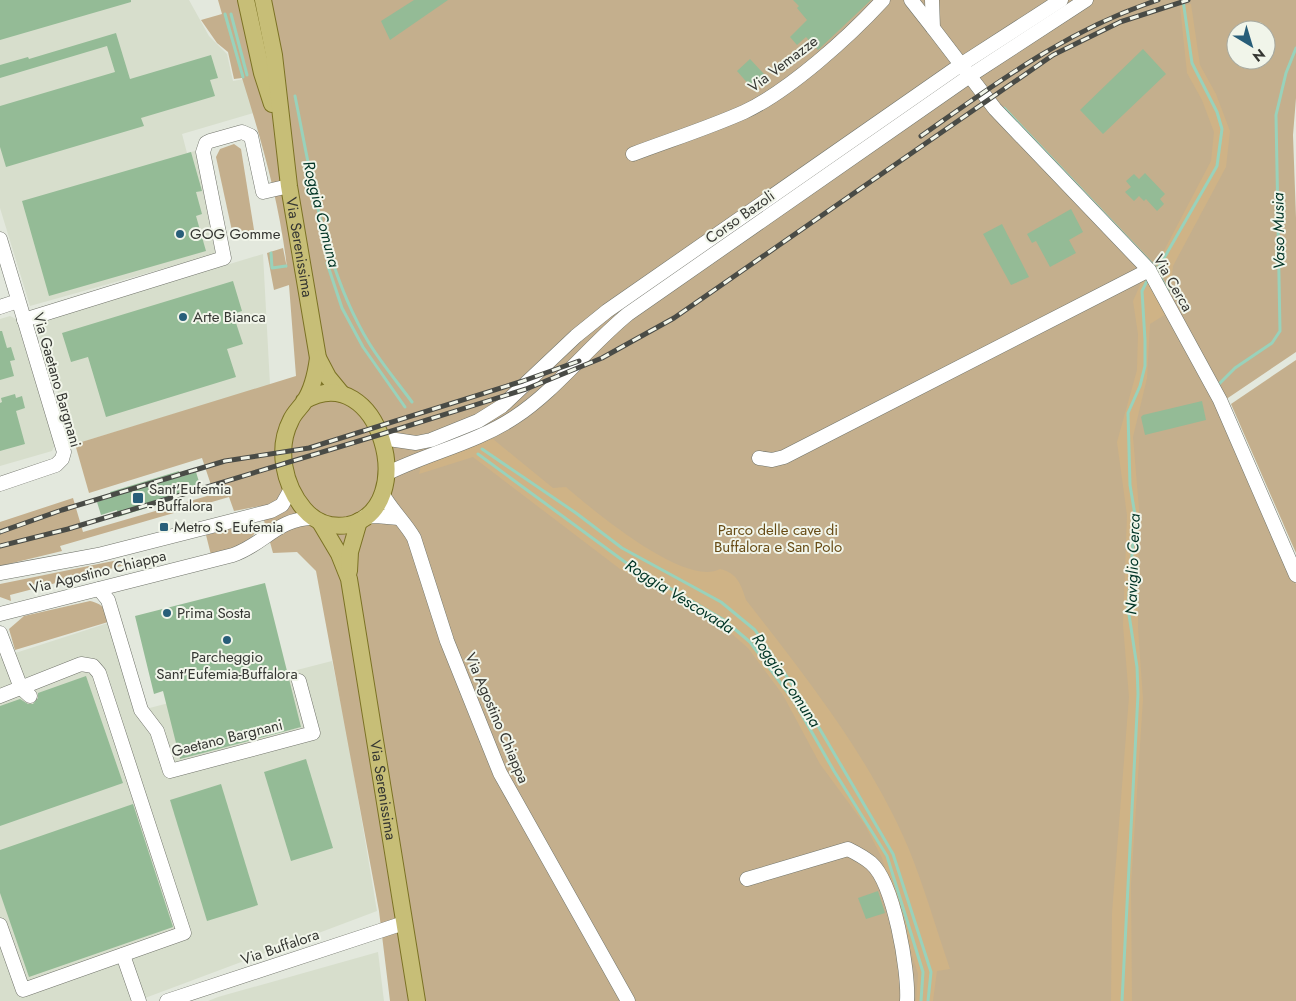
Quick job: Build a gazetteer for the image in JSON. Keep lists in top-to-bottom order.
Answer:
{
  "streets": {
    "main road": ["Via Serenissima"],
    "street": [
      "Via Vemazze",
      "Corso Bazoli",
      "Via Cerca",
      "Via Gaetano Bargnani",
      "Via Agostino Chiappa",
      "Gaetano Bargnani",
      "Via Buffalora"
    ]
  },
  "crossings": [
    ["Corso Bazoli", "Via Serenissima"],
    ["Corso Bazoli", "Via Cerca"],
    ["Corso Bazoli", "Via Agostino Chiappa"],
    ["Via Serenissima", "Via Agostino Chiappa"],
    ["Via Serenissima", "Via Buffalora"],
    ["Via Agostino Chiappa", "Gaetano Bargnani"]
  ],
  "water": [
    "Roggia Comuna",
    "Vaso Musia",
    "Naviglio Cerca",
    "Roggia Vescovada"
  ],
  "parks": ["Parco delle cave di Buffalora e San Polo"],
  "places": {
    "other": [
      "GOG Gomme",
      "Arte Bianca",
      "Prima Sosta",
      "Parcheggio Sant'Eufemia-Buffalora"
    ],
    "transit": ["Sant'Eufemia - Buffalora", "Metro S. Eufemia"]
  },
  "north": "bottom right"
}
